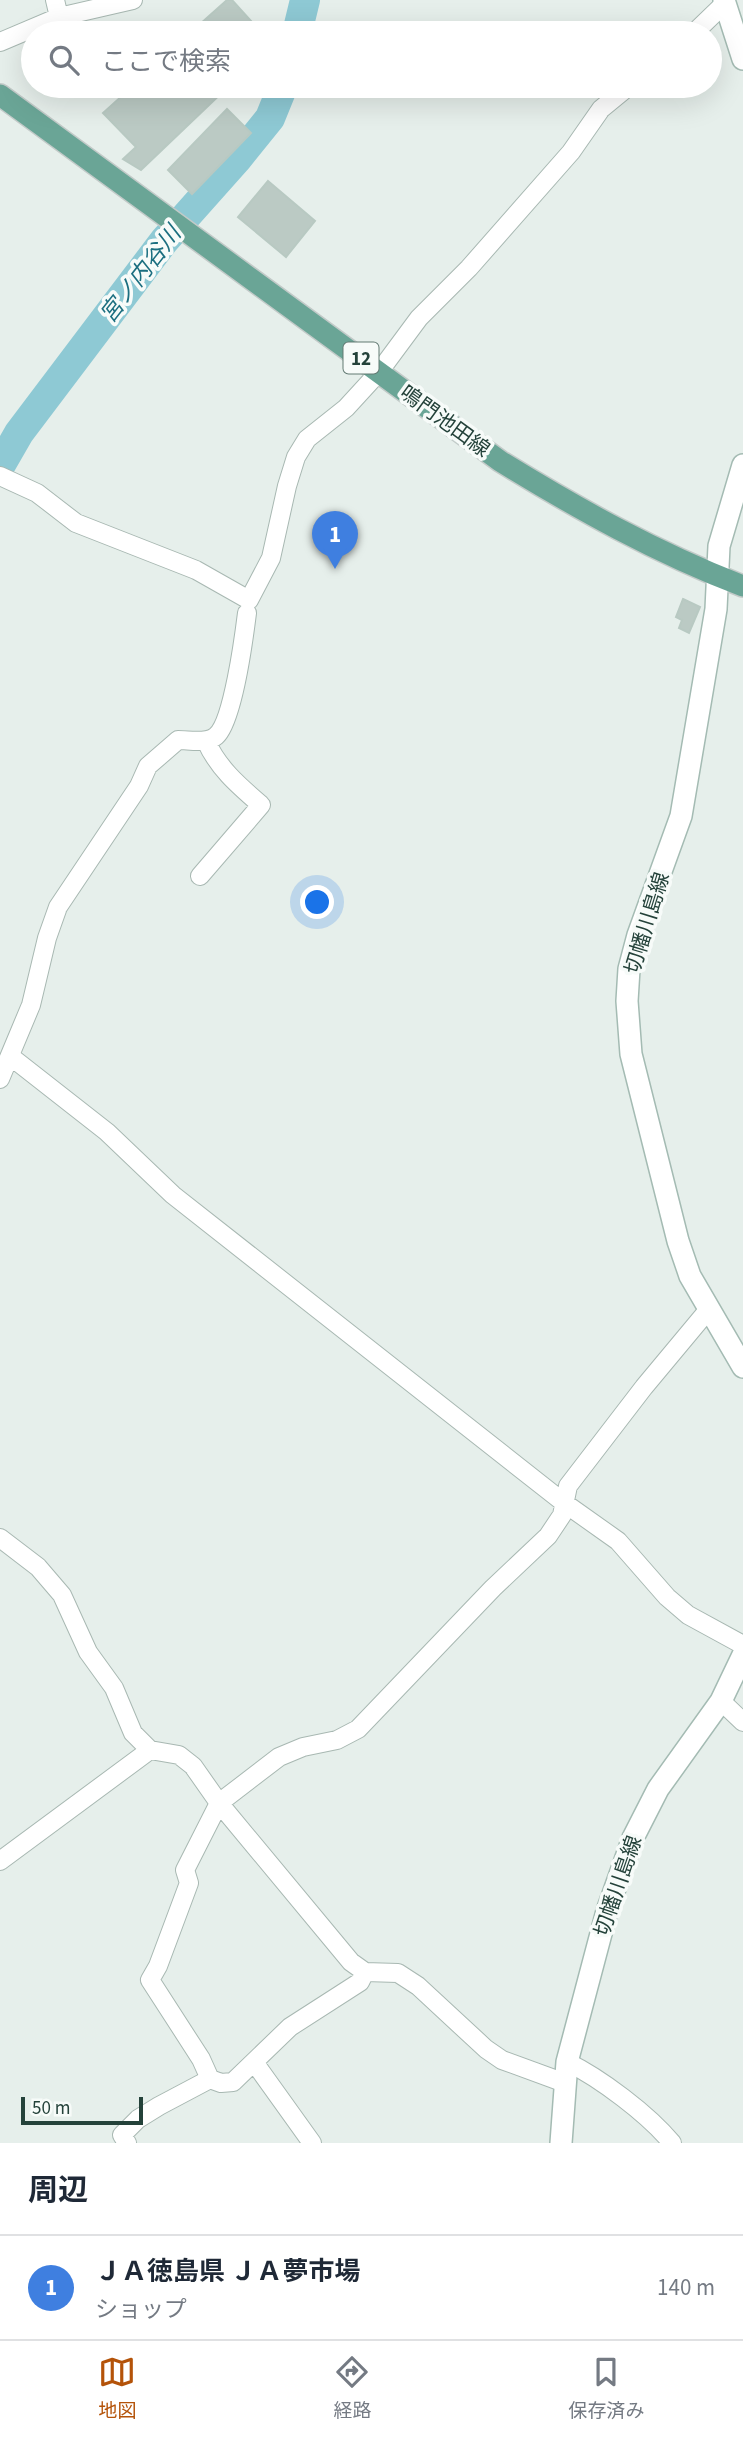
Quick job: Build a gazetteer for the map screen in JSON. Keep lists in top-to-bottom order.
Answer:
{
  "streets": {
    "main road": ["12", "鳴門池田線", "切幡川島線"]
  },
  "crossings": [
    ["鳴門池田線", "切幡川島線"]
  ],
  "water": ["宮ノ内谷川"],
  "scale_bar": "50 m",
  "page": {
    "search": "ここで検索",
    "pins": "1",
    "scale": "50 m",
    "heading": "周辺",
    "list": [
      {
        "mark": "1",
        "name": "ＪＡ徳島県 ＪＡ夢市場",
        "note": "ショップ",
        "value": "140 m"
      }
    ],
    "nav": ["地図", "経路", "保存済み"]
  }
}
